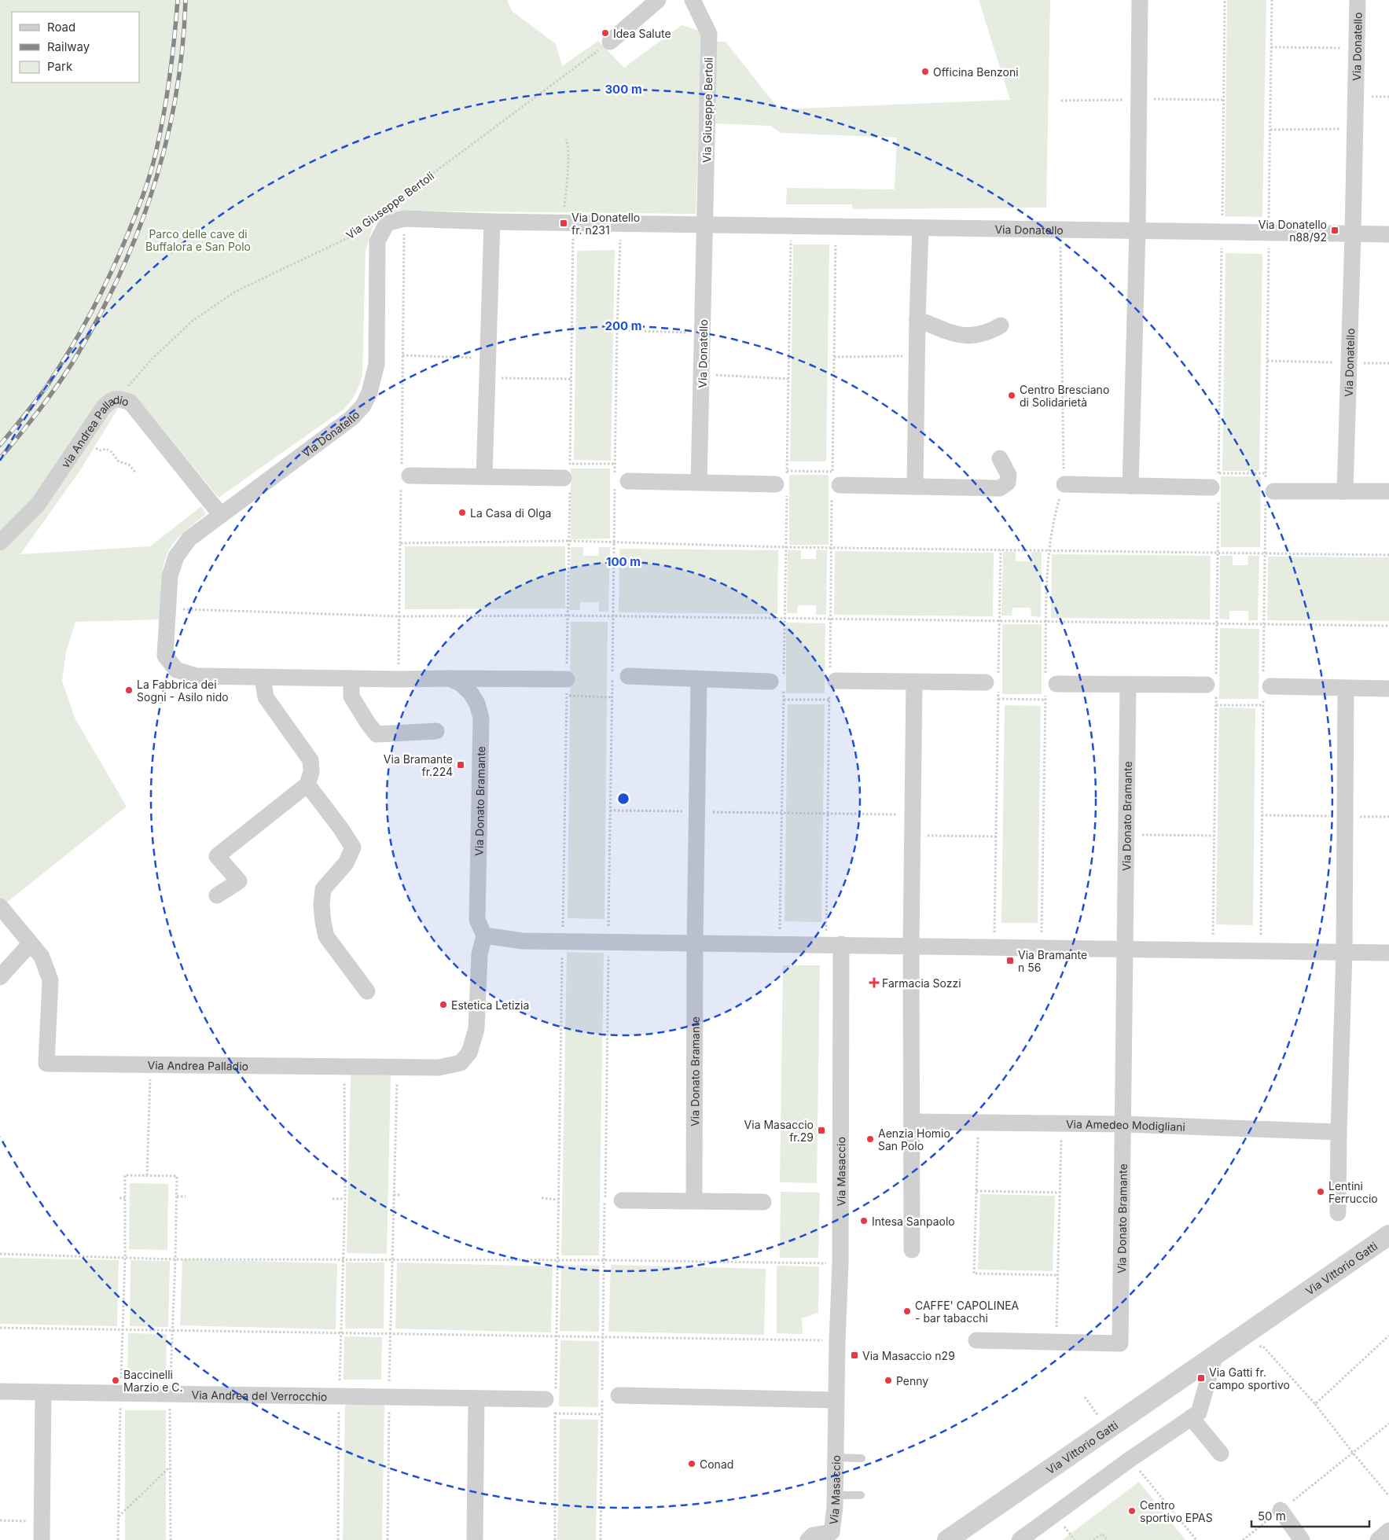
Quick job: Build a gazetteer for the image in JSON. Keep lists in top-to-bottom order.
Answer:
{
  "streets": {
    "street": [
      "Via Donatello",
      "Via Giuseppe Bertoli",
      "via Andrea Palladio",
      "Via Donato Bramante",
      "Via Andrea Palladio",
      "Via Amedeo Modigliani",
      "Via Masaccio",
      "Via Vittorio Gatti",
      "Via Andrea del Verrocchio"
    ]
  },
  "crossings": [
    ["Via Donatello", "Via Giuseppe Bertoli"],
    ["Via Donatello", "via Andrea Palladio"],
    ["Via Giuseppe Bertoli", "via Andrea Palladio"],
    ["Via Donato Bramante", "Via Andrea Palladio"],
    ["Via Donato Bramante", "Via Amedeo Modigliani"]
  ],
  "parks": ["Parco delle cave di Buffalora e San Polo"],
  "places": {
    "other": [
      "Idea Salute",
      "Officina Benzoni",
      "Centro Bresciano di Solidarietà",
      "La Casa di Olga",
      "La Fabbrica dei Sogni - Asilo nido",
      "Estetica Letizia",
      "Aenzia Homio San Polo",
      "Lentini Ferruccio",
      "Intesa Sanpaolo",
      "CAFFE' CAPOLINEA - bar tabacchi",
      "Baccinelli Marzio e C.",
      "Penny",
      "Conad",
      "Centro sportivo EPAS"
    ],
    "transit": [
      "Via Donatello fr. n231",
      "Via Donatello n88/92",
      "Via Bramante fr.224",
      "Via Bramante n 56",
      "Via Masaccio fr.29",
      "Via Masaccio n29",
      "Via Gatti fr. campo sportivo"
    ],
    "health": ["Farmacia Sozzi"]
  },
  "legend": ["Road", "Railway", "Park"],
  "scale_bar": "50 m",
  "rings": ["300 m", "200 m", "100 m"]
}
